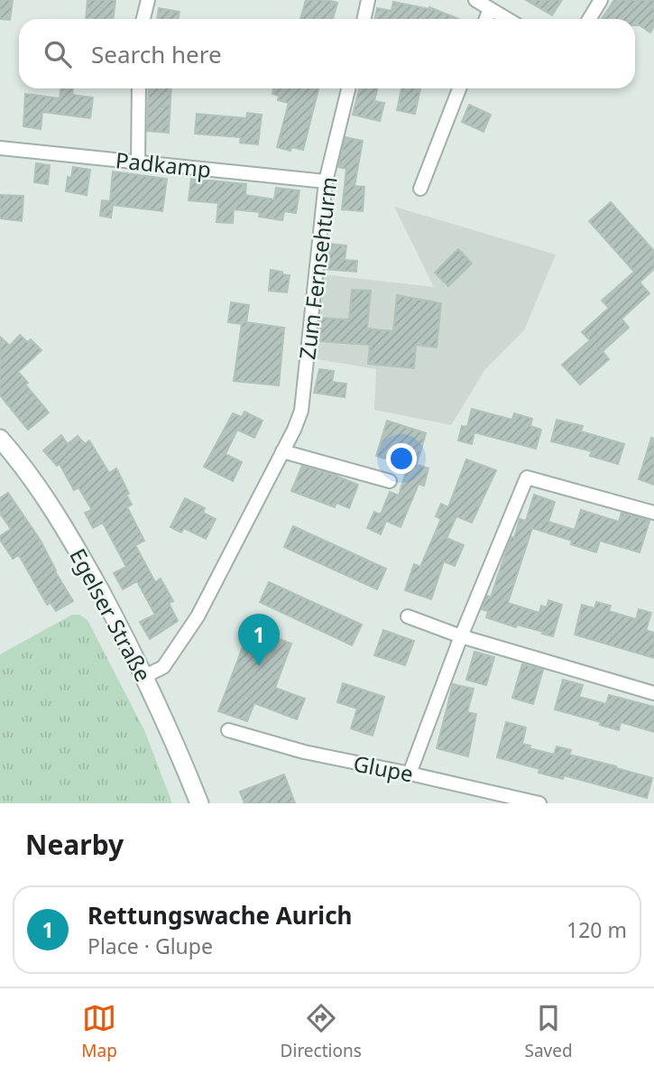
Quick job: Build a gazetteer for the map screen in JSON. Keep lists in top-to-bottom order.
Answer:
{
  "streets": {
    "main road": ["Egelser Straße"],
    "street": ["Padkamp", "Zum Fernsehturm", "Glupe"]
  },
  "crossings": [
    ["Padkamp", "Zum Fernsehturm"],
    ["Zum Fernsehturm", "Egelser Straße"]
  ],
  "page": {
    "search": "Search here",
    "pins": "1",
    "heading": "Nearby",
    "list": [
      {
        "mark": "1",
        "name": "Rettungswache Aurich",
        "note": "Place · Glupe",
        "value": "120 m"
      }
    ],
    "nav": ["Map", "Directions", "Saved"]
  }
}
